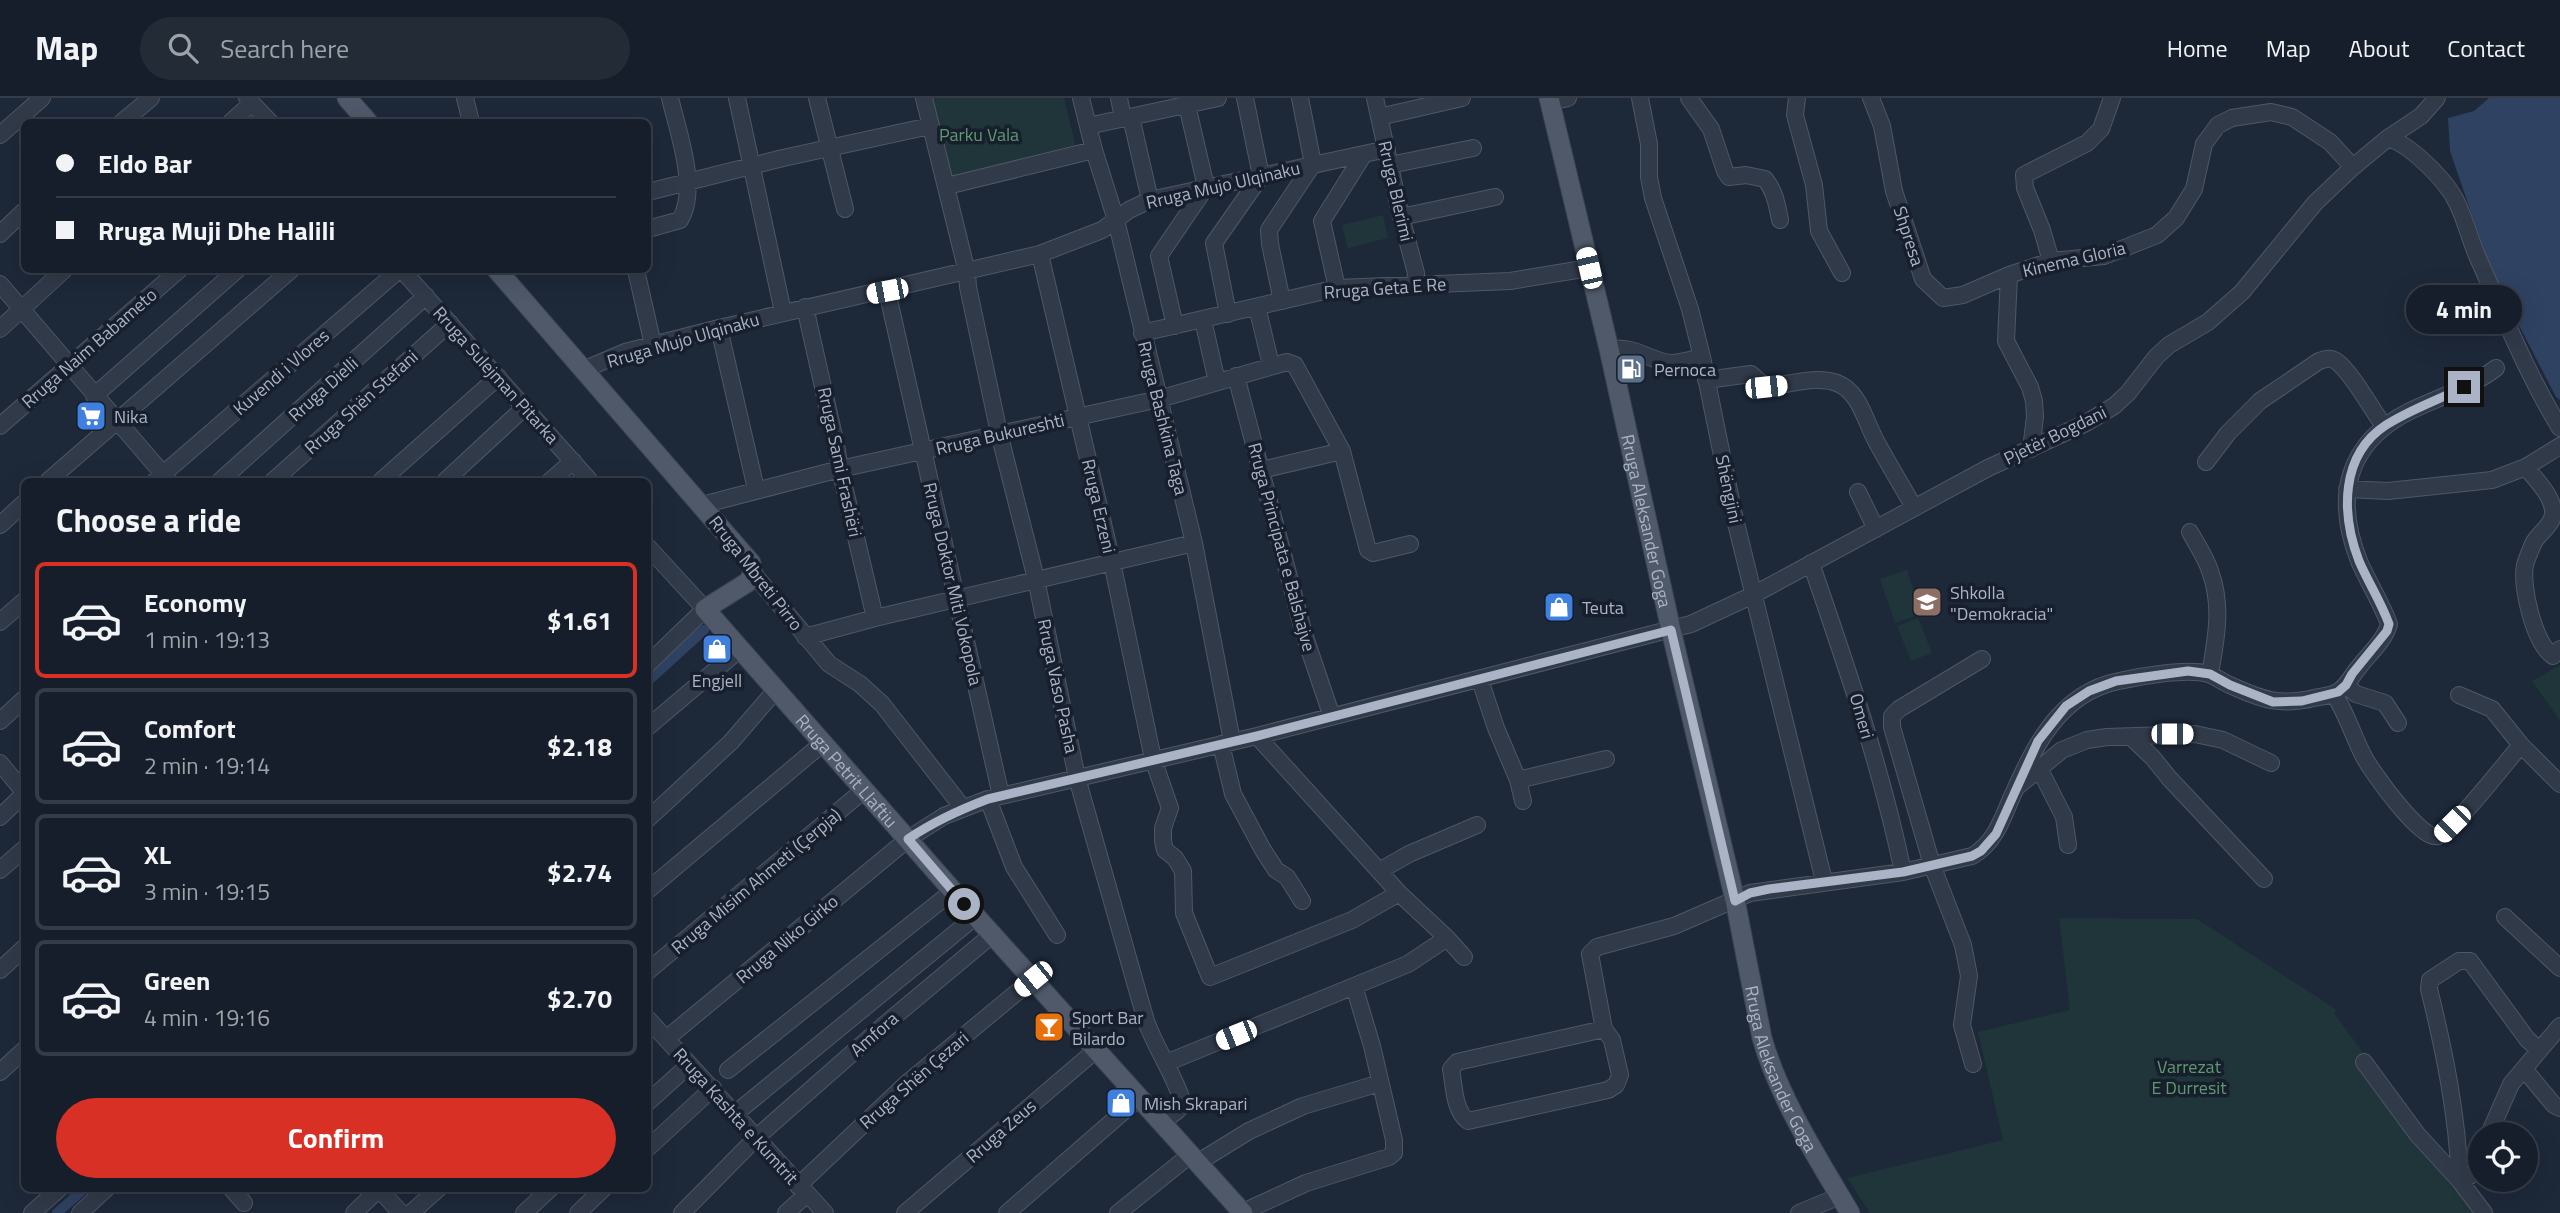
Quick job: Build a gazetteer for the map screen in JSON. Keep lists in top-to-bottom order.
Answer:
{
  "streets": {
    "main road": ["Rruga Aleksander Goga", "Rruga Mbreti Pirro", "Rruga Petrit Llaftiu"],
    "street": [
      "Rruga Mujo Ulqinaku",
      "Rruga Blerimi",
      "Shpresa",
      "Kinema Gloria",
      "Rruga Geta E Re",
      "Rruga Naim Babameto",
      "Kuvendi i Vlores",
      "Rruga Sulejman Pitarka",
      "Rruga Dielli",
      "Rruga Shën Stefani",
      "Rruga Bashkina Taga",
      "Rruga Bukureshti",
      "Pjetër Bogdani",
      "Rruga Sami Frashëri",
      "Shëngjini",
      "Rruga Erzeni",
      "Rruga Principata e Balshajve",
      "Rruga Doktor Miti Vokopola",
      "Rruga Vaso Pasha",
      "Omeri",
      "Rruga Misim Ahmeti (Çerpja)",
      "Rruga Niko Girko",
      "Amfora",
      "Rruga Shën Çezari",
      "Rruga Kashta e Kumtrit",
      "Rruga Zeus"
    ]
  },
  "crossings": [
    ["Rruga Mujo Ulqinaku", "Rruga Blerimi"],
    ["Rruga Mujo Ulqinaku", "Rruga Bashkina Taga"],
    ["Rruga Mujo Ulqinaku", "Rruga Sami Frashëri"],
    ["Rruga Mujo Ulqinaku", "Rruga Erzeni"],
    ["Rruga Mujo Ulqinaku", "Rruga Mbreti Pirro"],
    ["Rruga Mujo Ulqinaku", "Rruga Doktor Miti Vokopola"],
    ["Rruga Mujo Ulqinaku", "Rruga Vaso Pasha"],
    ["Rruga Blerimi", "Rruga Geta E Re"],
    ["Shpresa", "Kinema Gloria"],
    ["Kinema Gloria", "Pjetër Bogdani"],
    ["Rruga Geta E Re", "Rruga Bashkina Taga"],
    ["Rruga Geta E Re", "Rruga Aleksander Goga"],
    ["Rruga Sulejman Pitarka", "Rruga Dielli"],
    ["Rruga Sulejman Pitarka", "Rruga Shën Stefani"],
    ["Rruga Bashkina Taga", "Rruga Bukureshti"],
    ["Rruga Bashkina Taga", "Rruga Niko Girko"],
    ["Rruga Bukureshti", "Rruga Sami Frashëri"],
    ["Rruga Bukureshti", "Rruga Erzeni"],
    ["Rruga Bukureshti", "Rruga Principata e Balshajve"],
    ["Rruga Bukureshti", "Rruga Mbreti Pirro"],
    ["Rruga Bukureshti", "Rruga Doktor Miti Vokopola"],
    ["Rruga Bukureshti", "Rruga Vaso Pasha"],
    ["Pjetër Bogdani", "Shëngjini"],
    ["Pjetër Bogdani", "Rruga Aleksander Goga"],
    ["Pjetër Bogdani", "Rruga Principata e Balshajve"],
    ["Pjetër Bogdani", "Omeri"],
    ["Pjetër Bogdani", "Rruga Niko Girko"],
    ["Rruga Erzeni", "Rruga Niko Girko"],
    ["Rruga Mbreti Pirro", "Rruga Niko Girko"],
    ["Rruga Doktor Miti Vokopola", "Rruga Niko Girko"],
    ["Rruga Vaso Pasha", "Rruga Petrit Llaftiu"],
    ["Rruga Vaso Pasha", "Rruga Niko Girko"],
    ["Rruga Petrit Llaftiu", "Rruga Misim Ahmeti (Çerpja)"],
    ["Rruga Petrit Llaftiu", "Rruga Niko Girko"],
    ["Rruga Petrit Llaftiu", "Amfora"],
    ["Rruga Petrit Llaftiu", "Rruga Shën Çezari"],
    ["Rruga Petrit Llaftiu", "Rruga Zeus"],
    ["Rruga Niko Girko", "Rruga Kashta e Kumtrit"],
    ["Amfora", "Rruga Kashta e Kumtrit"],
    ["Rruga Shën Çezari", "Rruga Kashta e Kumtrit"]
  ],
  "parks": ["Parku Vala", "Varrezat E Durresit"],
  "places": {
    "fuel station": ["Pernoca"],
    "supermarket": ["Nika"],
    "school or university": ["Shkolla \"Demokracia\""],
    "shop": ["Teuta", "Engjell", "Mish Skrapari"],
    "bar": ["Sport Bar Bilardo"]
  },
  "page": {
    "header": "Map",
    "search": "Search here",
    "nav": [
      "Home",
      "Map",
      "About",
      "Contact"
    ],
    "banner": ["Eldo Bar", "Rruga Muji Dhe Halili"],
    "bubble": "4 min",
    "heading": "Choose a ride",
    "list": [
      {
        "name": "Economy",
        "note": "1 min · 19:13",
        "value": "$1.61"
      },
      {
        "name": "Comfort",
        "note": "2 min · 19:14",
        "value": "$2.18"
      },
      {
        "name": "XL",
        "note": "3 min · 19:15",
        "value": "$2.74"
      },
      {
        "name": "Green",
        "note": "4 min · 19:16",
        "value": "$2.70"
      }
    ],
    "buttons": "Confirm"
  }
}
